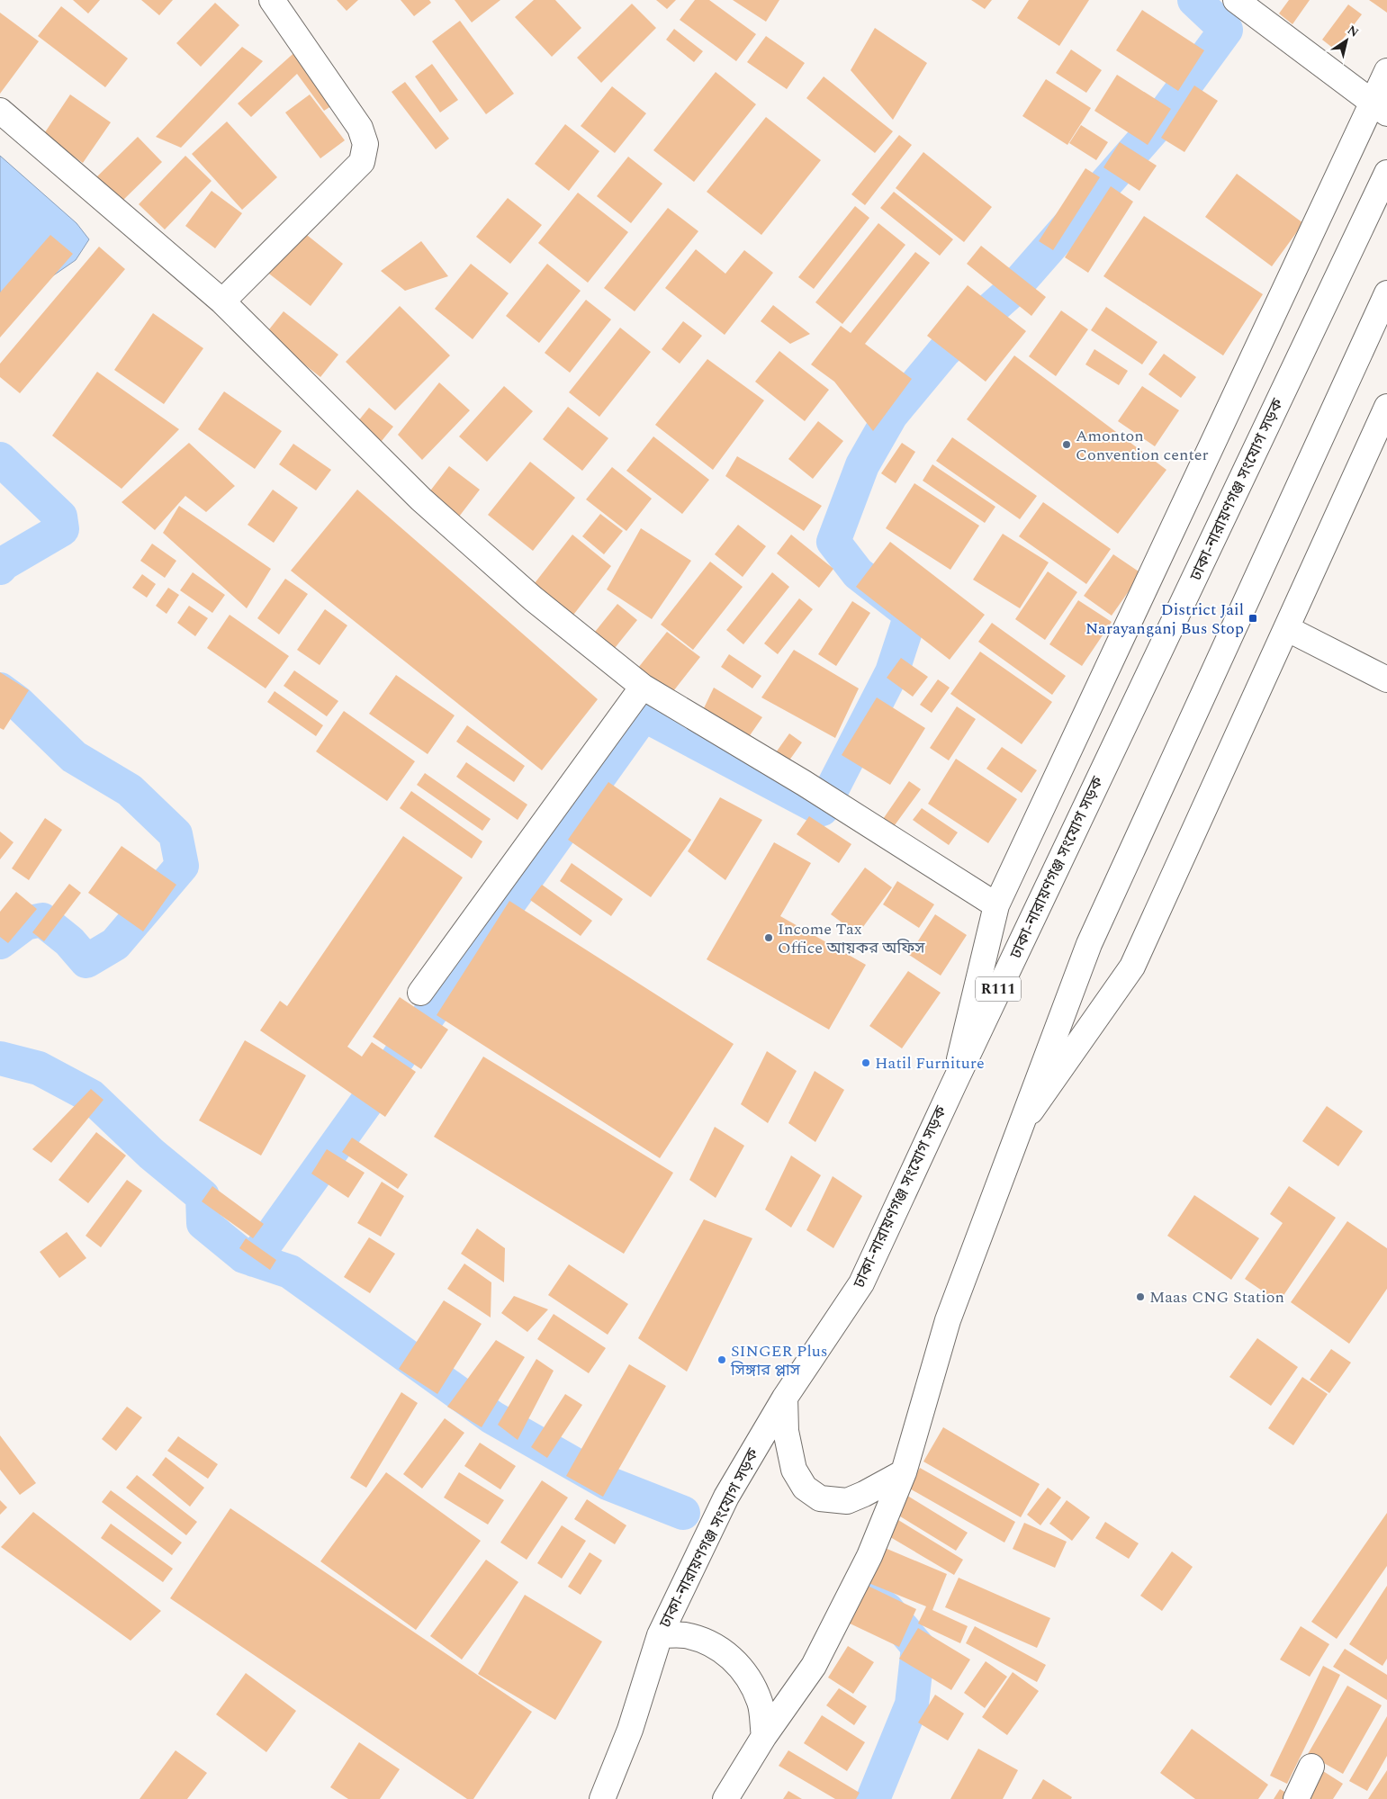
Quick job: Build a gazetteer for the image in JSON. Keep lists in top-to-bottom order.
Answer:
{
  "streets": {
    "street": ["ঢাকা-নারায়ণগঞ্জ সংযোগ সড়ক", "R111"]
  },
  "places": {
    "other": [
      "Amonton Convention center",
      "Income Tax Office আয়কর অফিস",
      "Hatil Furniture",
      "Maas CNG Station",
      "SINGER Plus সিঙ্গার প্লাস"
    ],
    "transit": ["District Jail Narayanganj Bus Stop"]
  },
  "north": "top right"
}
